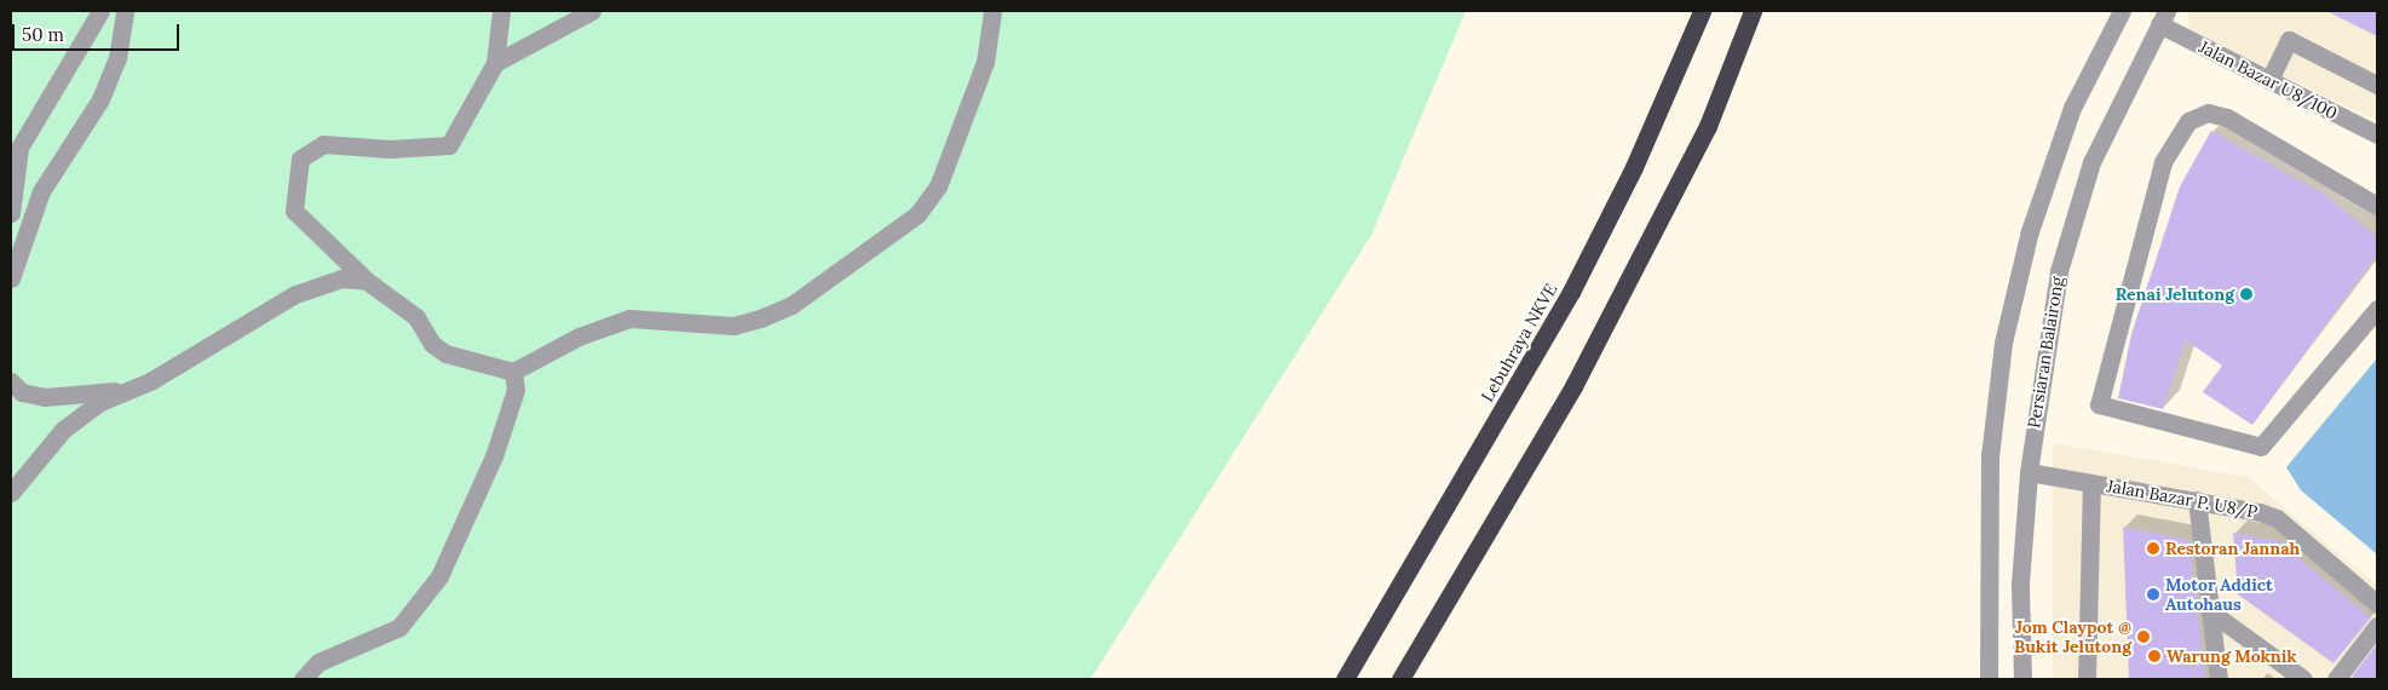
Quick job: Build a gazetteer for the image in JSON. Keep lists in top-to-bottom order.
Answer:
{
  "streets": {
    "highway": ["Lebuhraya NKVE"],
    "street": ["Jalan Bazar U8/100", "Persiaran Balairong", "Jalan Bazar P. U8/P"]
  },
  "crossings": [
    ["Jalan Bazar U8/100", "Persiaran Balairong"],
    ["Persiaran Balairong", "Jalan Bazar P. U8/P"]
  ],
  "places": [
    "Renai Jelutong",
    "Restoran Jannah",
    "Motor Addict Autohaus",
    "Jom Claypot @ Bukit Jelutong",
    "Warung Moknik"
  ],
  "scale_bar": "50 m"
}
